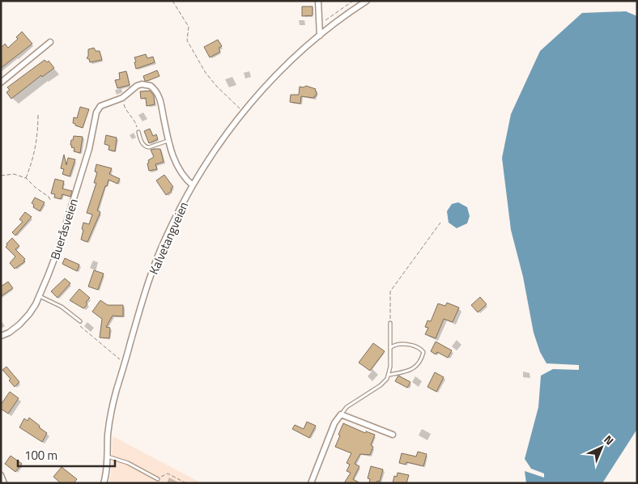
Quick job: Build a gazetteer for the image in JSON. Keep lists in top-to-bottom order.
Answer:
{
  "streets": {
    "street": ["Bueråsveien", "Kalvetangveien"]
  },
  "scale_bar": "100 m",
  "north": "top right"
}
